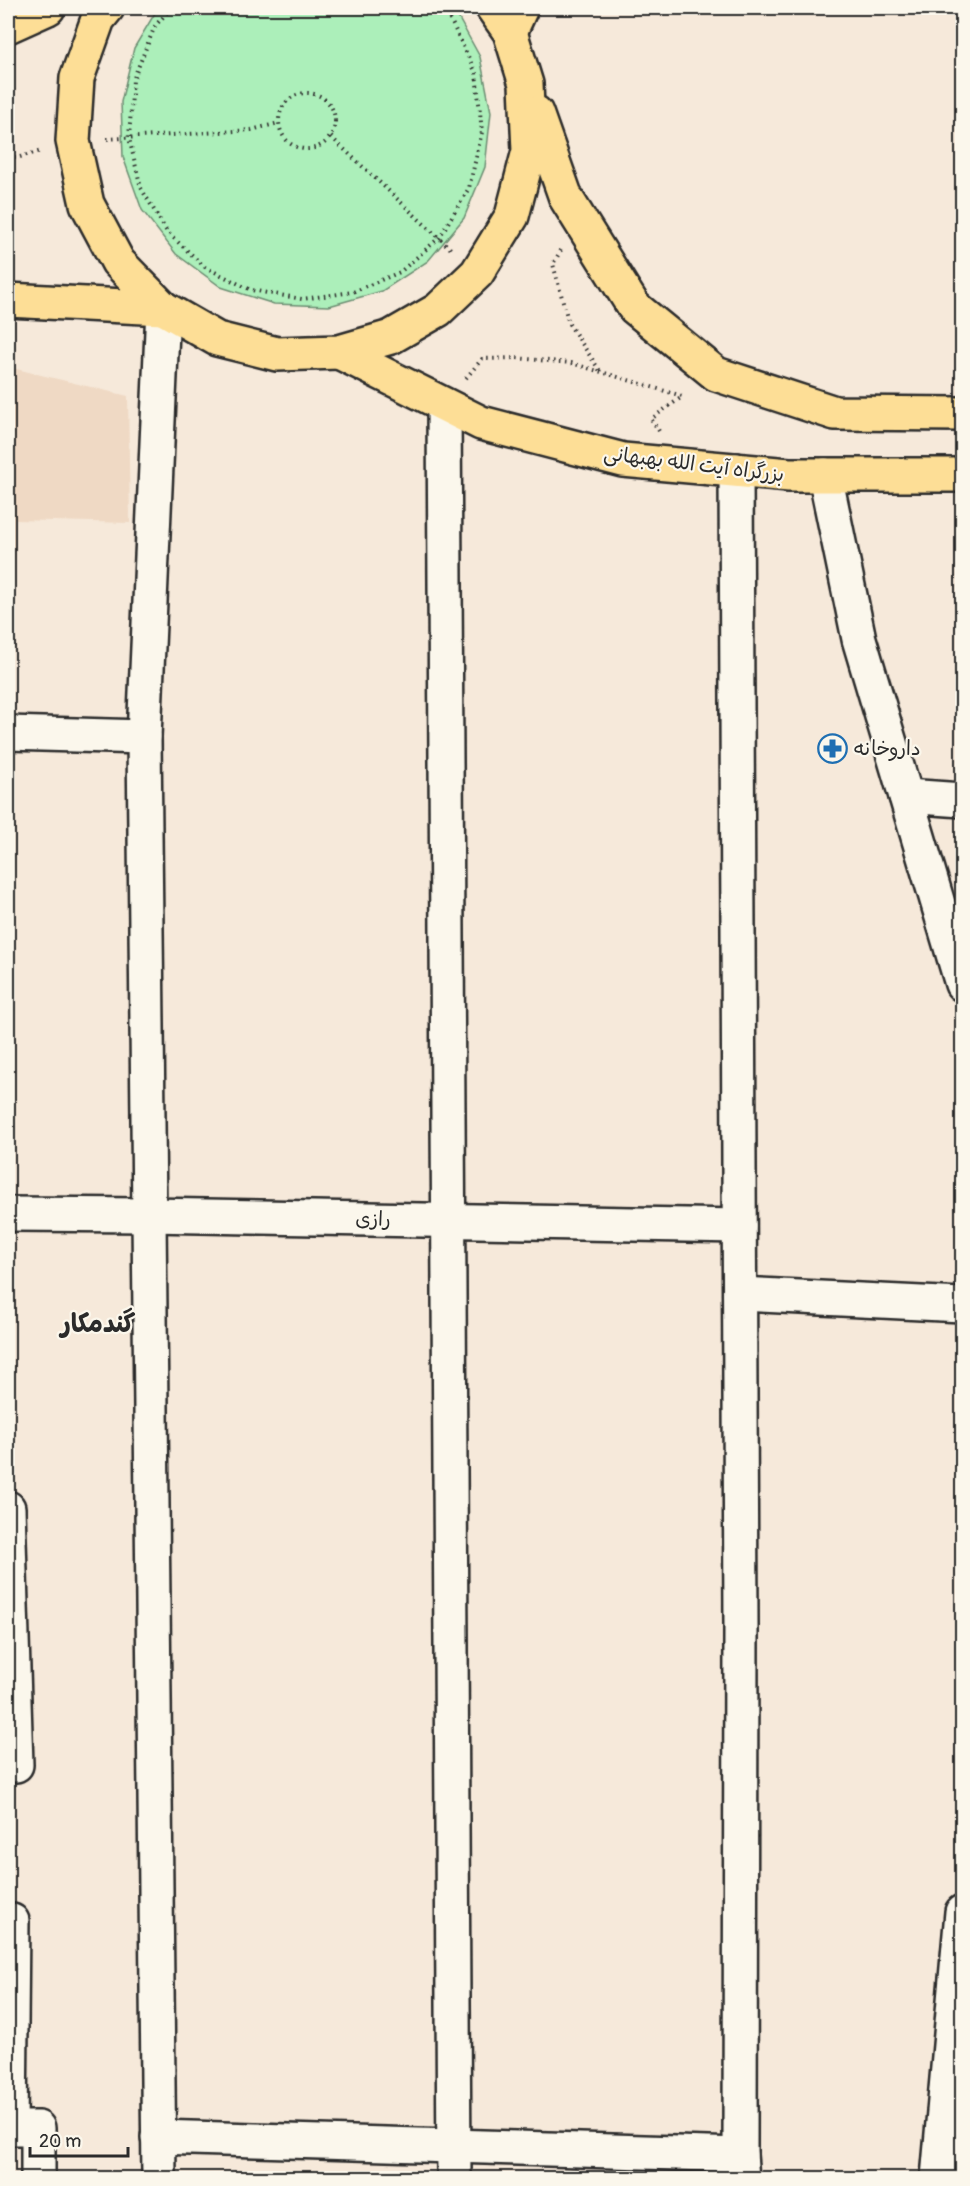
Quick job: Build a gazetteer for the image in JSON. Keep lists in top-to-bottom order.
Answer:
{
  "streets": {
    "highway": ["بزرگراه آیت الله بهبهانی"],
    "street": ["رازی"]
  },
  "districts": ["گندمکار"],
  "places": {
    "pharmacy": ["داروخانه"]
  },
  "scale_bar": "20 m"
}
